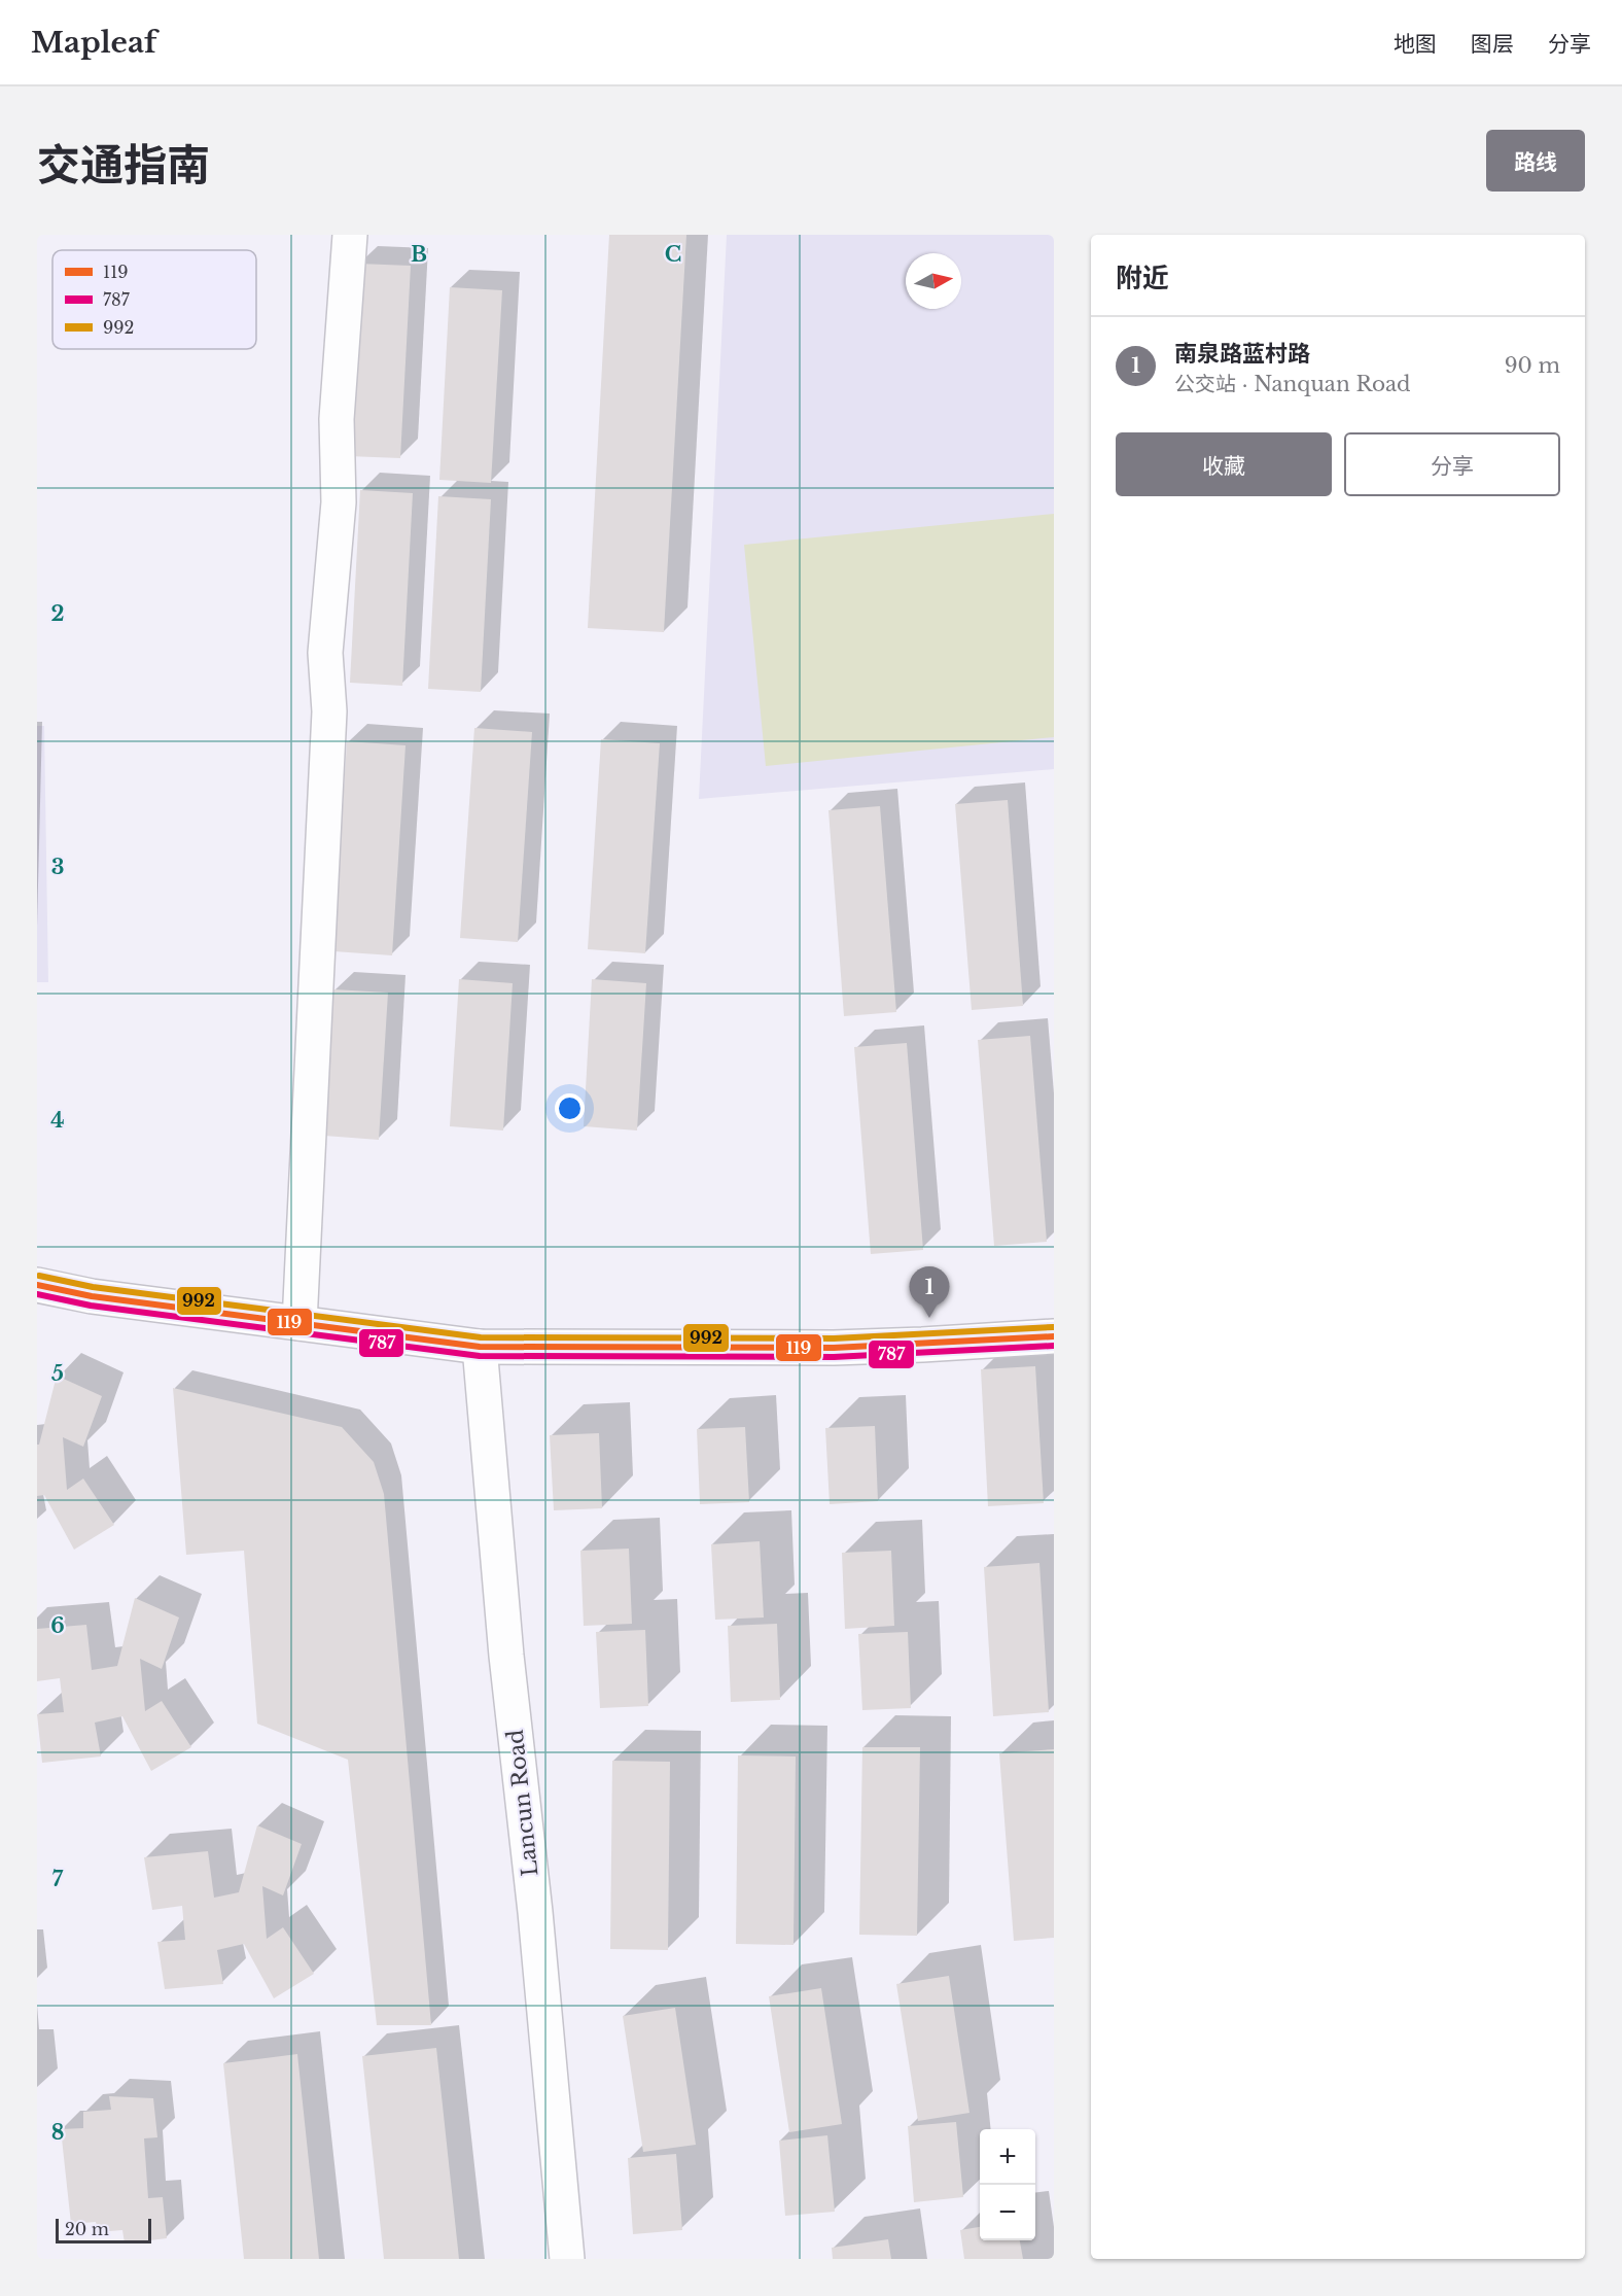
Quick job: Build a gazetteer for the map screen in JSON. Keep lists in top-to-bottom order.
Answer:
{
  "streets": {
    "street": ["Lancun Road"]
  },
  "lines": ["transit line 992", "transit line 119", "transit line 787"],
  "legend": ["119", "787", "992"],
  "scale_bar": "20 m",
  "north": "right",
  "page": {
    "header": "Mapleaf",
    "nav": ["地图", "图层", "分享"],
    "title": "交通指南",
    "buttons": [
      "路线",
      ["收藏", "分享"]
    ],
    "heading": "附近",
    "list": [
      {
        "mark": "1",
        "name": "南泉路蓝村路",
        "note": "公交站 · Nanquan Road",
        "value": "90 m"
      }
    ],
    "pins": "1",
    "map_buttons": ["+", "−"],
    "scale": "20 m"
  },
  "grid": {
    "columns": ["B", "C"],
    "rows": [
      "2",
      "3",
      "4",
      "5",
      "6",
      "7",
      "8"
    ]
  }
}
